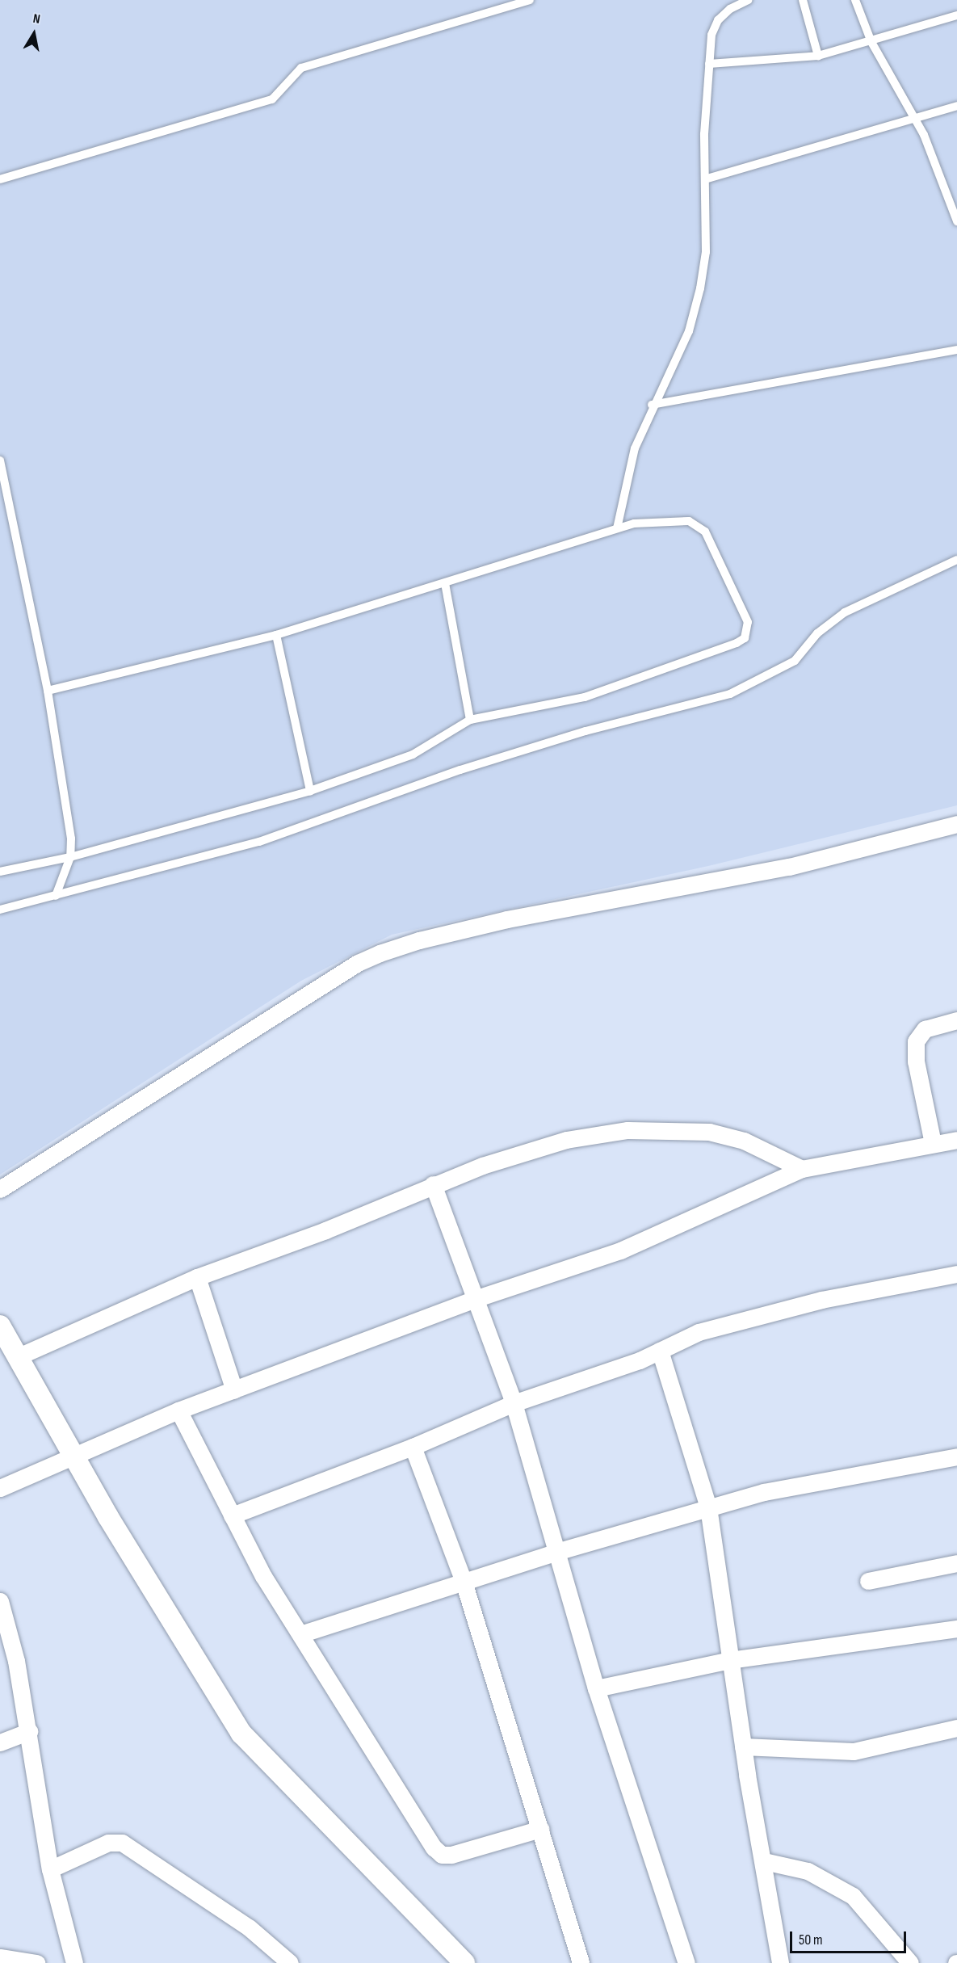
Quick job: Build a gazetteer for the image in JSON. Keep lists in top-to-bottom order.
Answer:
{
  "scale_bar": "50 m",
  "north": "top"
}
